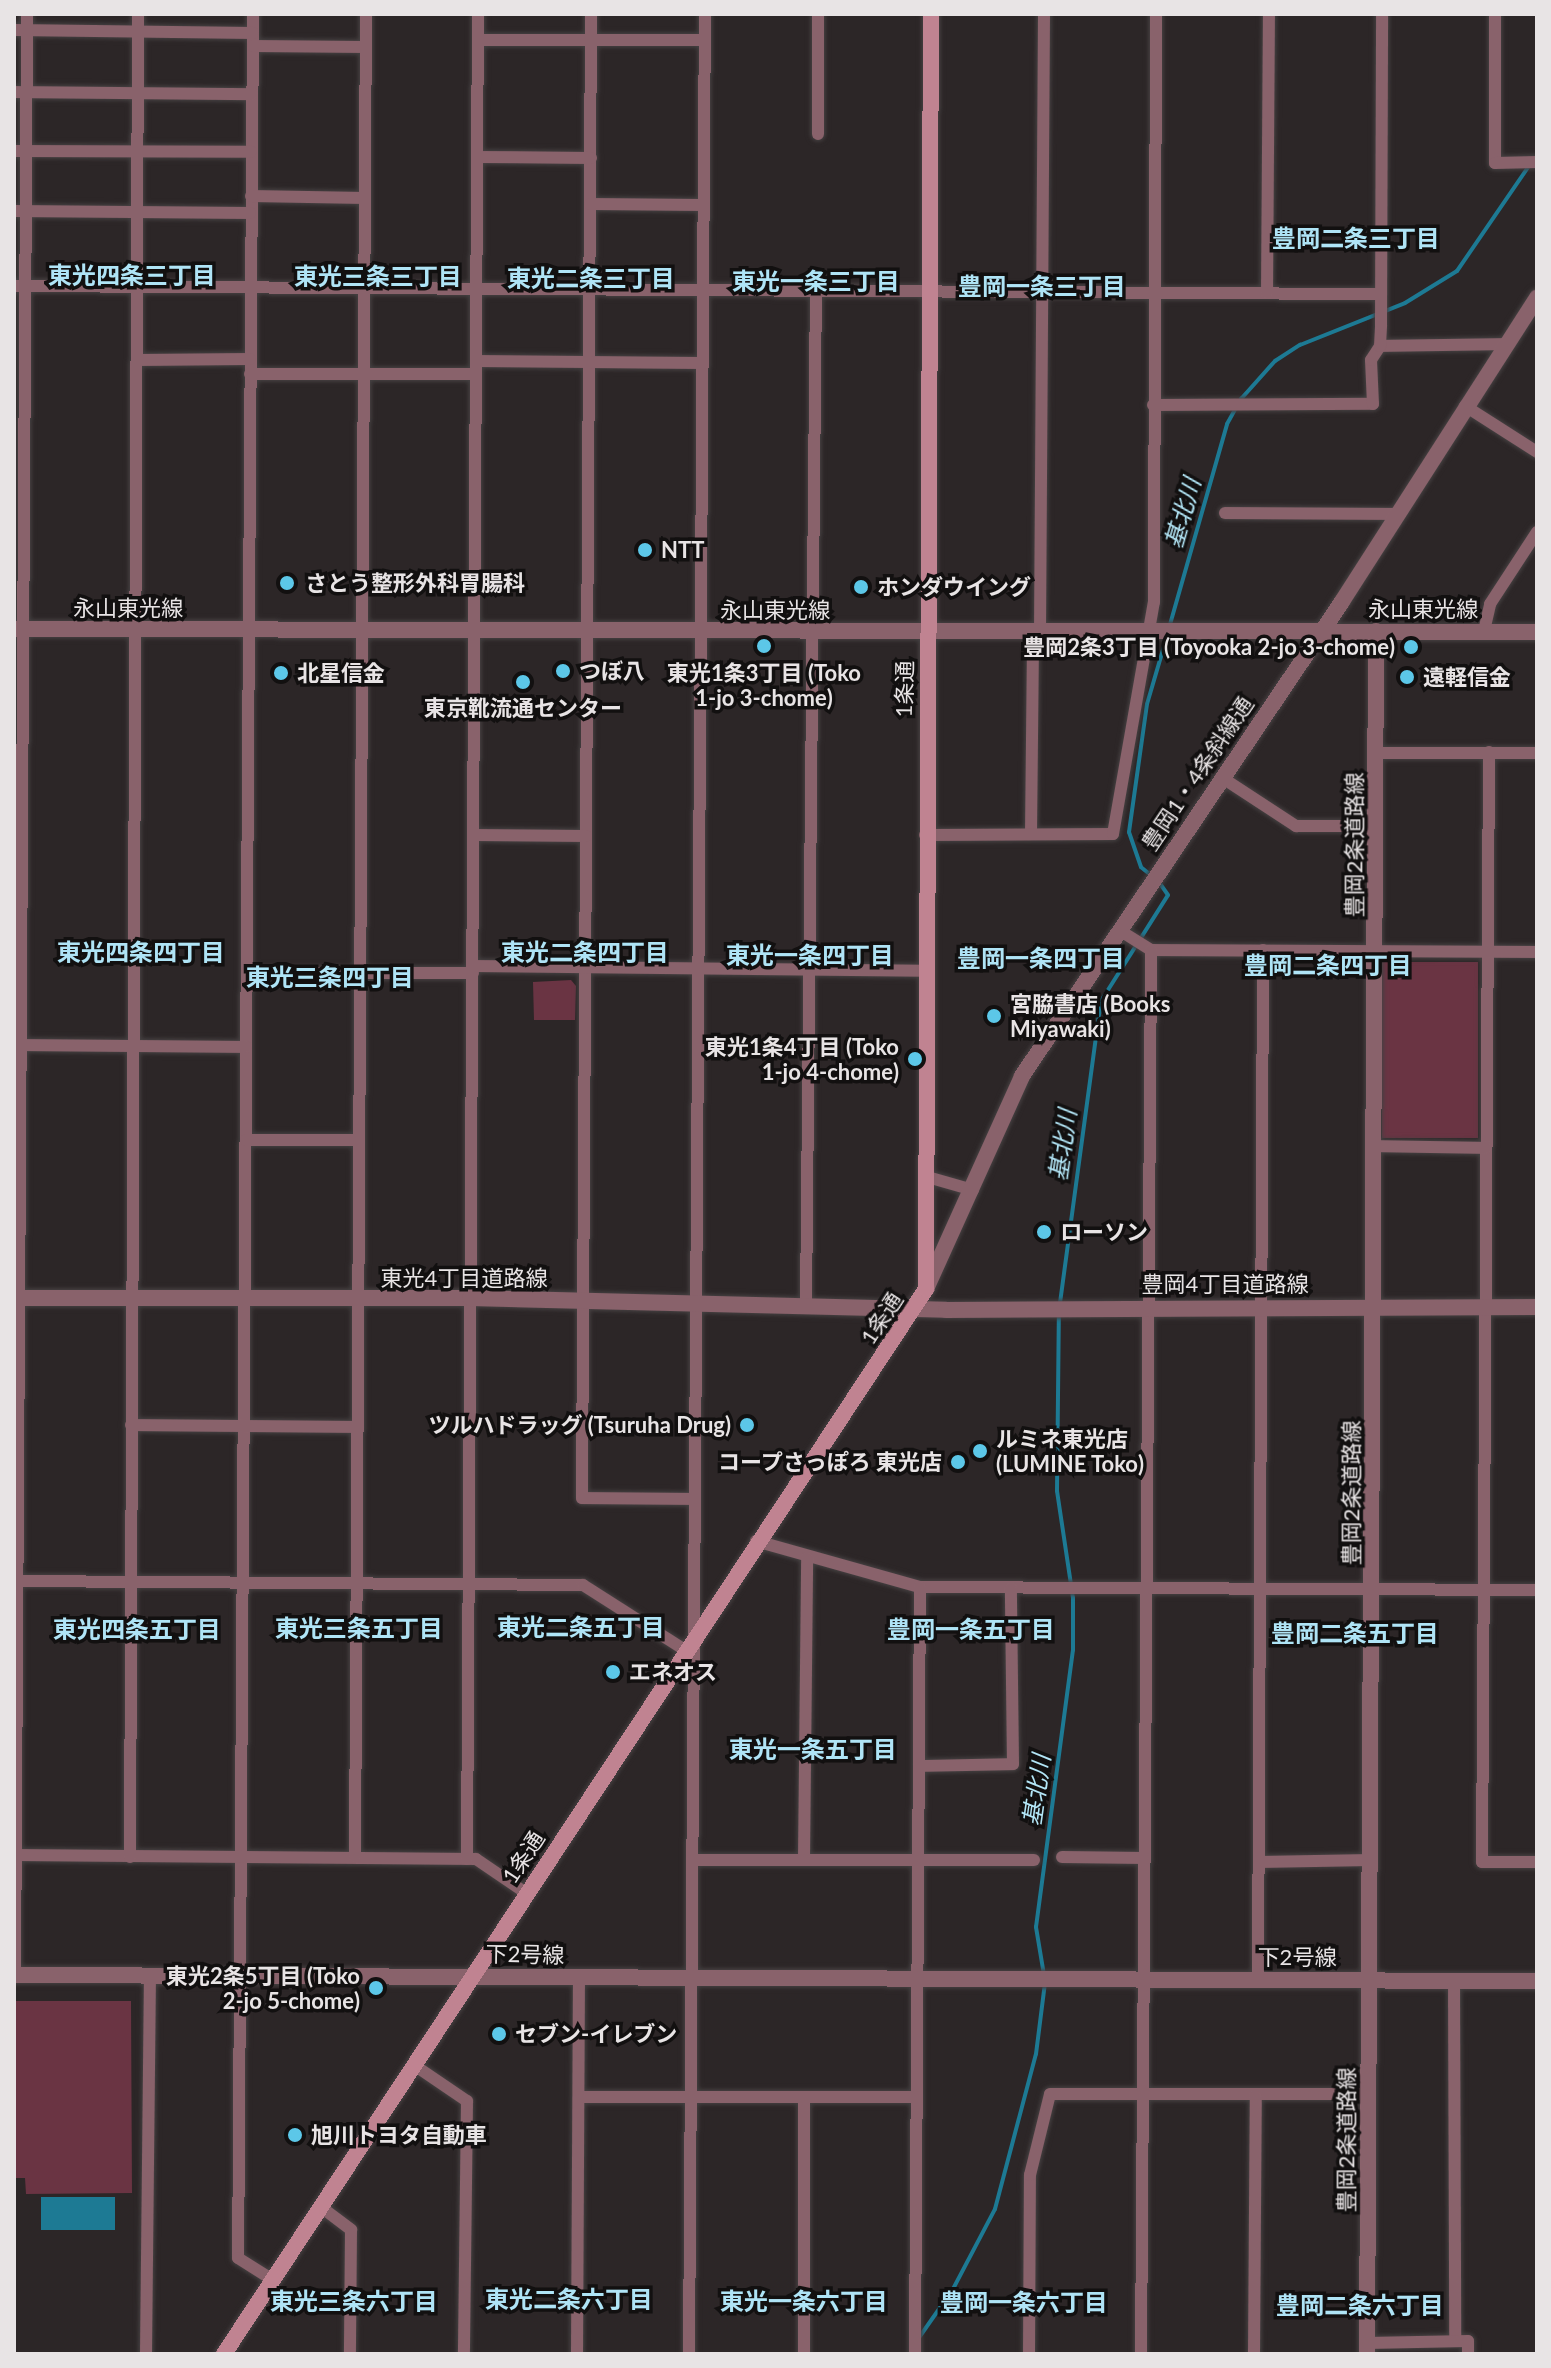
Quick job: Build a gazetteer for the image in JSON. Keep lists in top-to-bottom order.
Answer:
{
  "streets": {
    "main road": ["1条通"],
    "street": [
      "永山東光線",
      "豊岡1・4条斜線通",
      "豊岡2条道路線",
      "東光4丁目道路線",
      "豊岡4丁目道路線",
      "下2号線"
    ]
  },
  "crossings": [
    ["永山東光線", "1条通"],
    ["永山東光線", "豊岡1・4条斜線通"],
    ["永山東光線", "豊岡2条道路線"],
    ["1条通", "豊岡1・4条斜線通"],
    ["1条通", "東光4丁目道路線"],
    ["1条通", "豊岡4丁目道路線"],
    ["1条通", "下2号線"],
    ["豊岡2条道路線", "豊岡4丁目道路線"],
    ["豊岡2条道路線", "下2号線"],
    ["東光4丁目道路線", "豊岡4丁目道路線"]
  ],
  "districts": [
    "豊岡二条三丁目",
    "東光四条三丁目",
    "東光三条三丁目",
    "東光二条三丁目",
    "東光一条三丁目",
    "豊岡一条三丁目",
    "東光四条四丁目",
    "東光二条四丁目",
    "東光一条四丁目",
    "豊岡一条四丁目",
    "豊岡二条四丁目",
    "東光三条四丁目",
    "東光二条五丁目",
    "東光三条五丁目",
    "東光四条五丁目",
    "豊岡一条五丁目",
    "豊岡二条五丁目",
    "東光一条五丁目",
    "東光二条六丁目",
    "東光三条六丁目",
    "東光一条六丁目",
    "豊岡一条六丁目",
    "豊岡二条六丁目"
  ],
  "water": ["基北川"],
  "places": [
    "NTT",
    "さとう整形外科胃腸科",
    "ホンダウイング",
    "東光1条3丁目 (Toko 1-jo 3-chome)",
    "豊岡2条3丁目 (Toyooka 2-jo 3-chome)",
    "つぼ八",
    "北星信金",
    "遠軽信金",
    "東京靴流通センター",
    "宮脇書店 (Books Miyawaki)",
    "東光1条4丁目 (Toko 1-jo 4-chome)",
    "ローソン",
    "ツルハドラッグ (Tsuruha Drug)",
    "ルミネ東光店 (LUMINE Toko)",
    "コープさっぽろ 東光店",
    "エネオス",
    "東光2条5丁目 (Toko 2-jo 5-chome)",
    "セブン-イレブン",
    "旭川トヨタ自動車"
  ]
}
